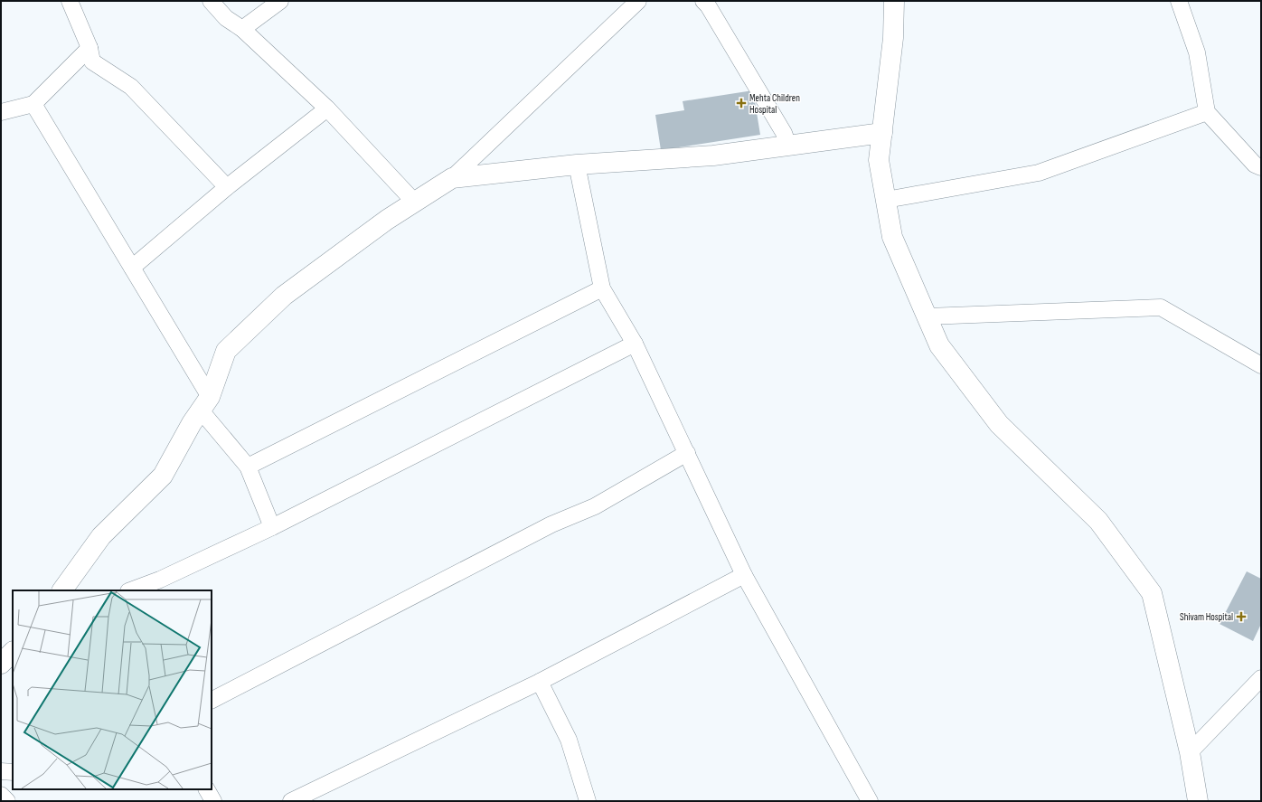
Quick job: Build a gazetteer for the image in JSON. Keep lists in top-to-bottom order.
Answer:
{
  "places": {
    "health": ["Mehta Children Hospital", "Shivam Hospital"]
  }
}
